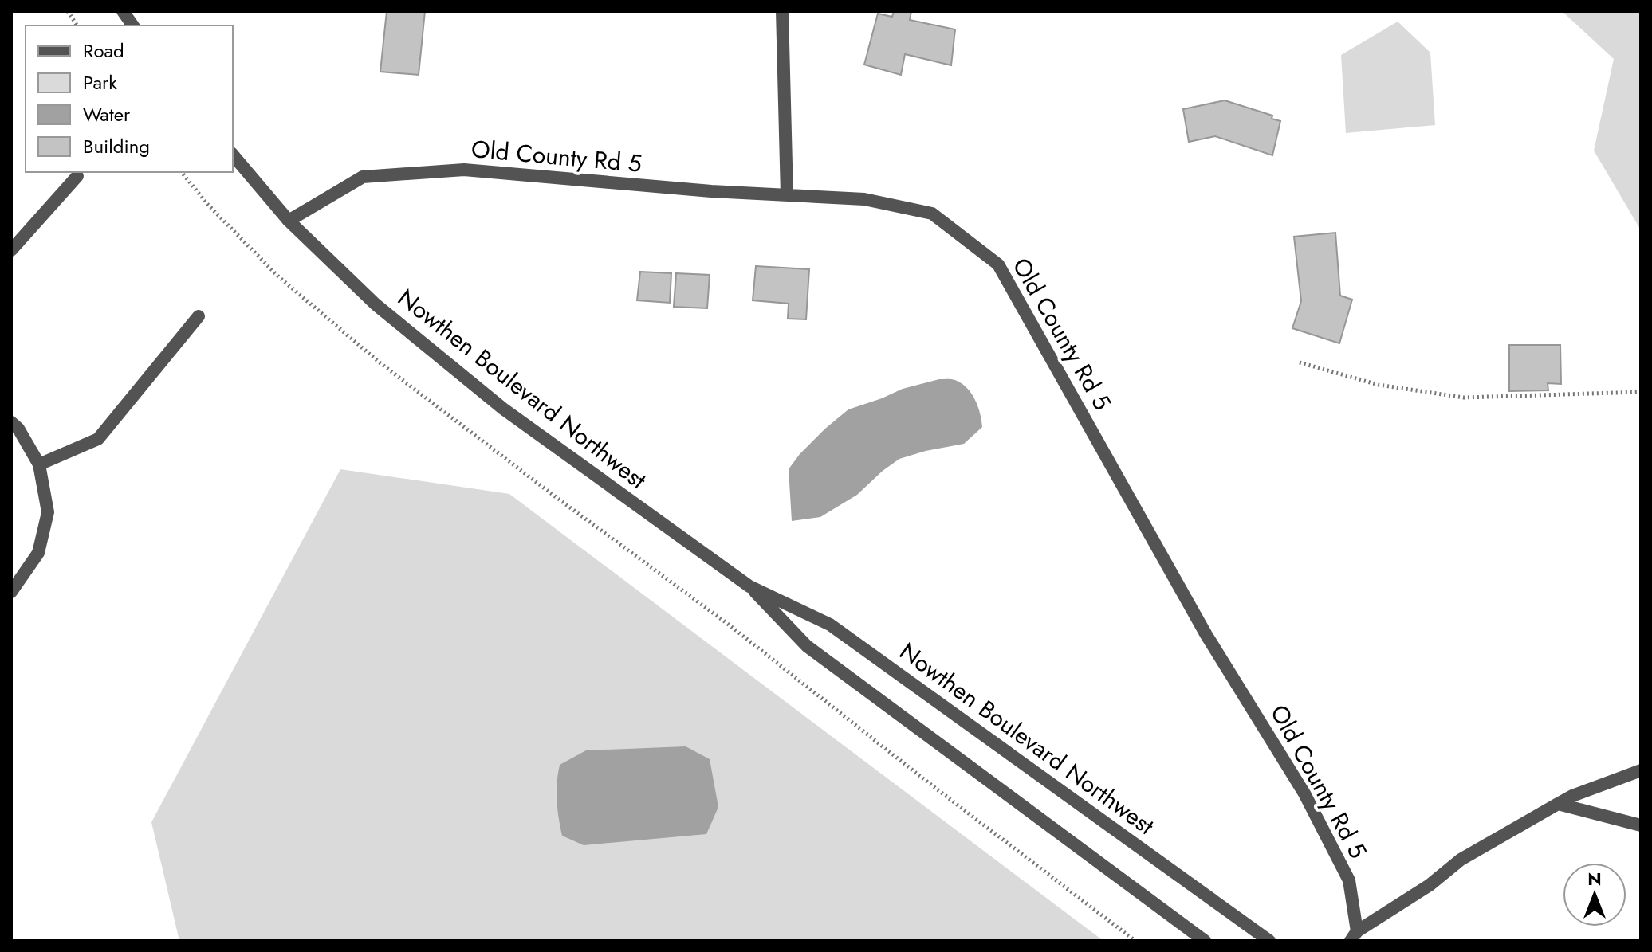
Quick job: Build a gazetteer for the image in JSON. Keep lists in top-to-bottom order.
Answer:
{
  "streets": {
    "street": ["Old County Rd 5", "Nowthen Boulevard Northwest"]
  },
  "crossings": [
    ["Old County Rd 5", "Nowthen Boulevard Northwest"]
  ],
  "legend": [
    "Road",
    "Park",
    "Water",
    "Building"
  ],
  "north": "top"
}
